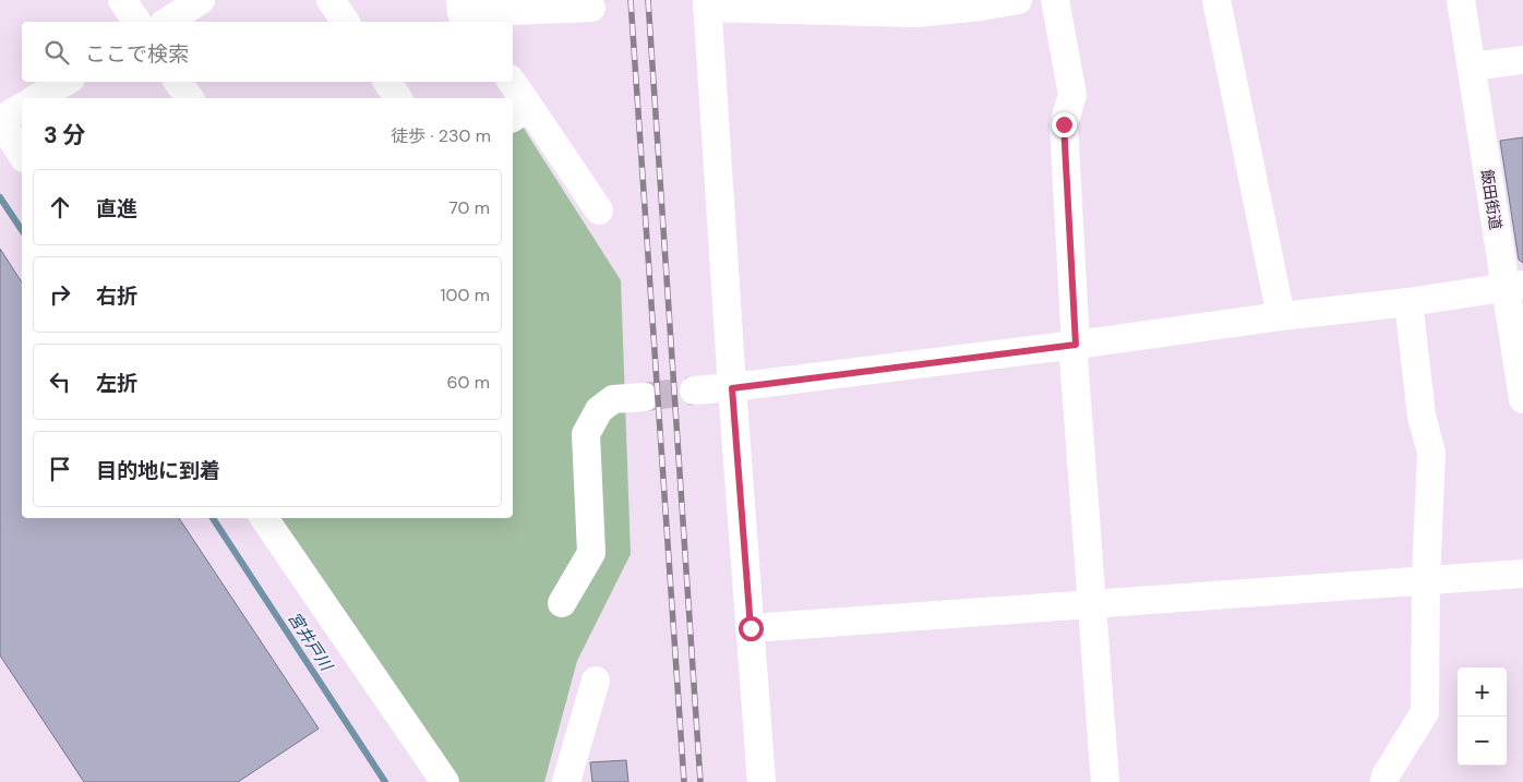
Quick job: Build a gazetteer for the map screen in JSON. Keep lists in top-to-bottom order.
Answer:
{
  "streets": {
    "street": ["飯田街道"]
  },
  "water": ["宮井戸川"],
  "page": {
    "search": "ここで検索",
    "heading": ["3 分", "徒歩 · 230 m"],
    "list": [
      ["直進", "70 m"],
      ["右折", "100 m"],
      ["左折", "60 m"],
      "目的地に到着"
    ],
    "map_buttons": ["+", "−"]
  }
}
